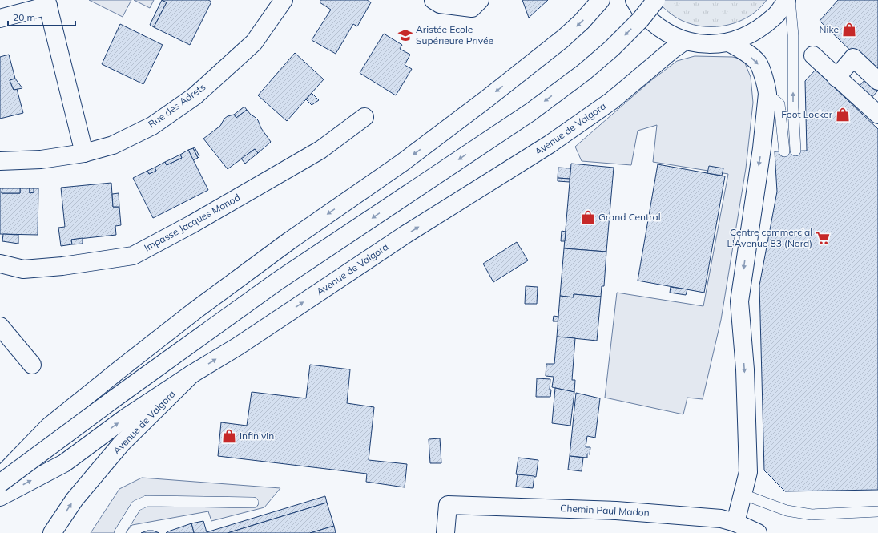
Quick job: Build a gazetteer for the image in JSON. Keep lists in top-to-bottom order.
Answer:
{
  "streets": {
    "main road": [
      "Rue des Adrets",
      "Avenue de Valgora",
      "Impasse Jacques Monod",
      "Chemin Paul Madon"
    ]
  },
  "places": {
    "shop": [
      "Nike",
      "Foot Locker",
      "Grand Central",
      "Infinivin"
    ],
    "school or university": ["Aristée Ecole Supérieure Privée"],
    "supermarket": ["Centre commercial L'Avenue 83 (Nord)"]
  },
  "scale_bar": "20 m"
}
